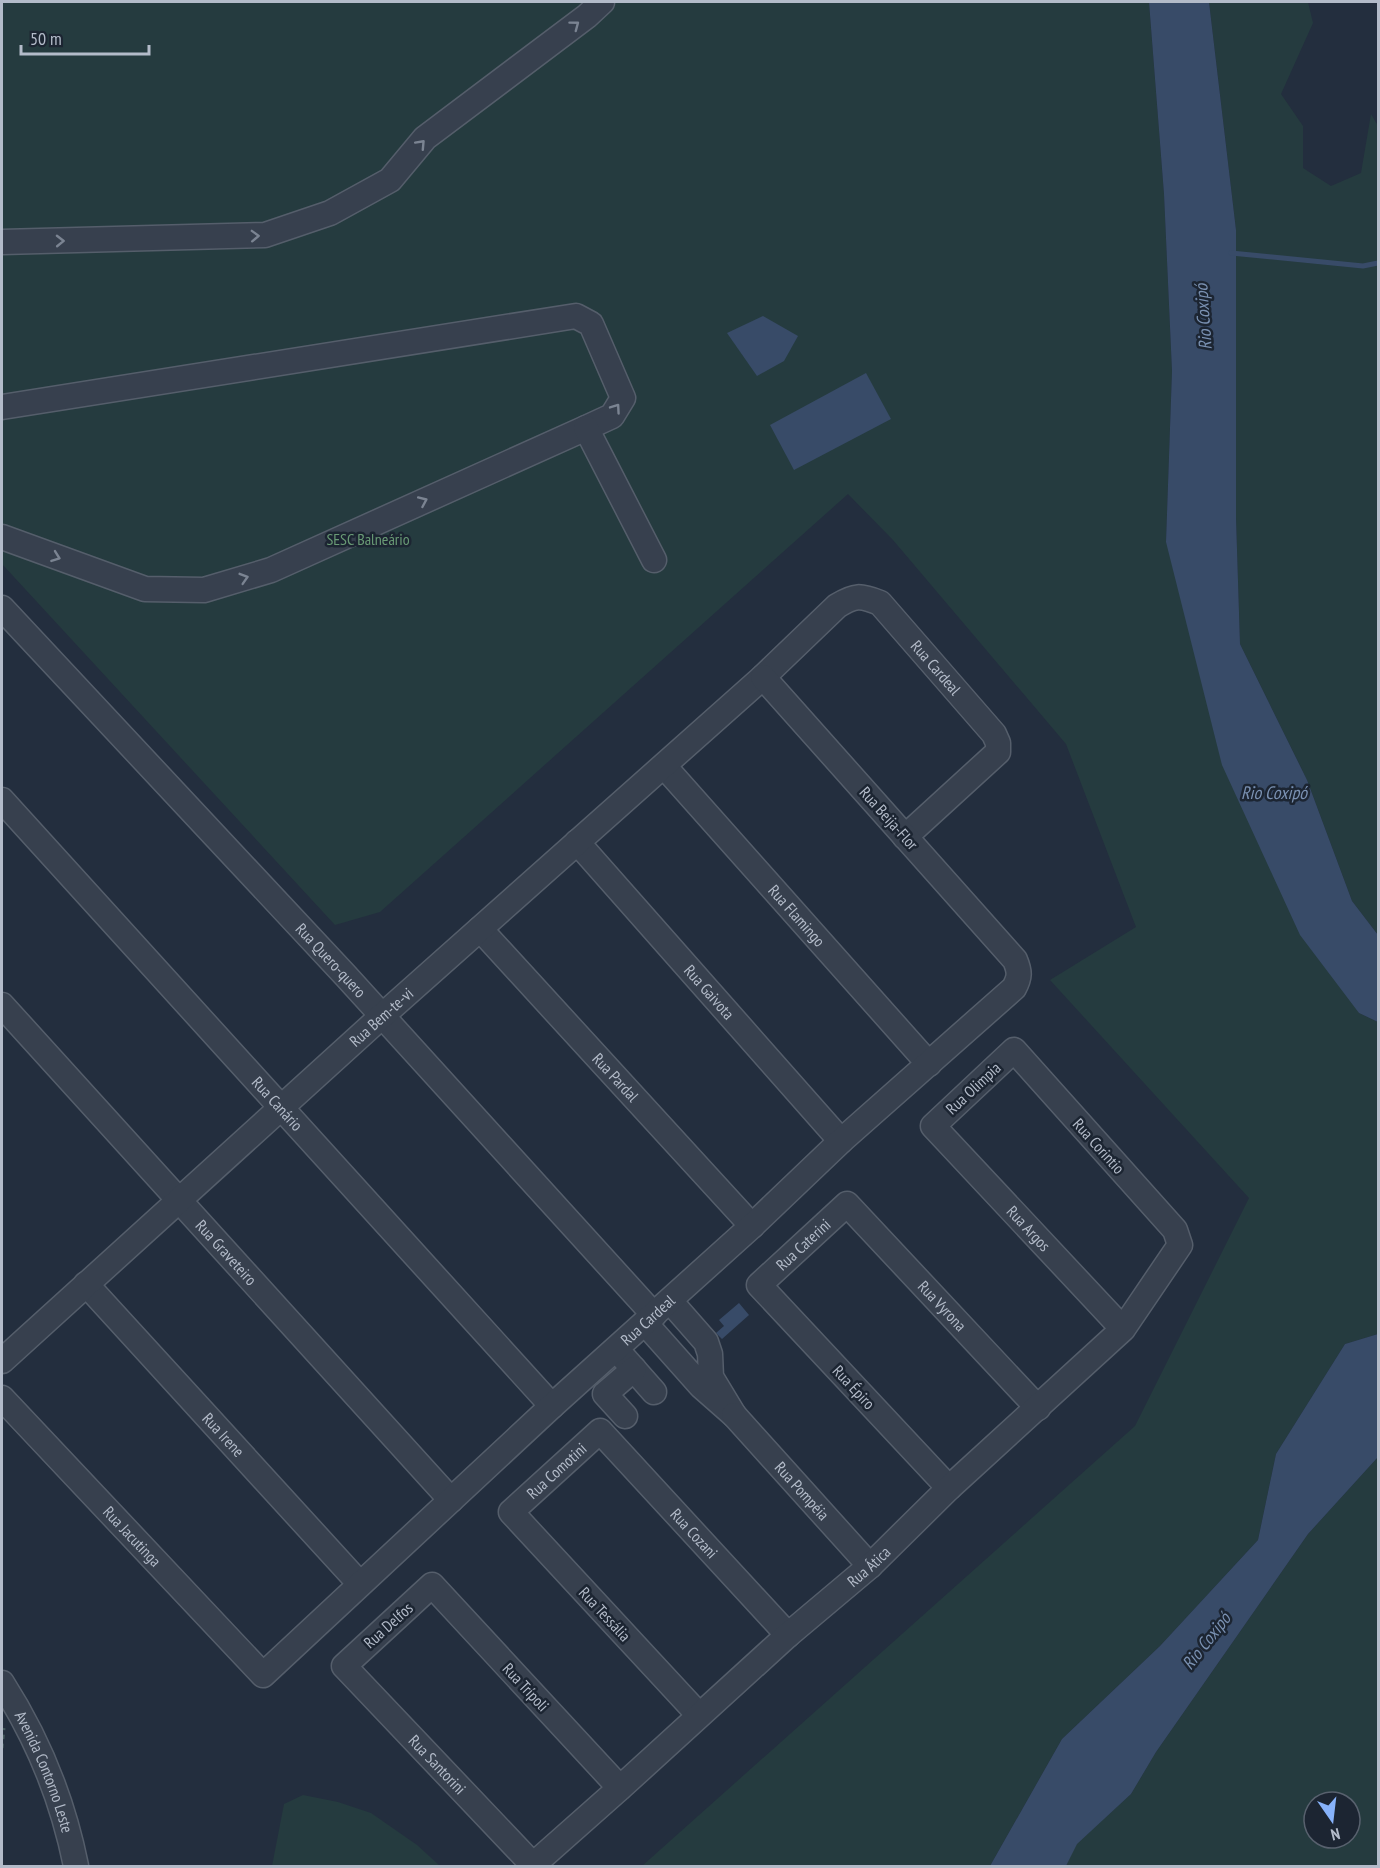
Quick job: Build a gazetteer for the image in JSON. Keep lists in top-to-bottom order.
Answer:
{
  "streets": {
    "street": [
      "Rua Cardeal",
      "Rua Beija-Flor",
      "Rua Flamingo",
      "Rua Quero-quero",
      "Rua Gaivota",
      "Rua Bem-te-vi",
      "Rua Pardal",
      "Rua Olimpia",
      "Rua Canário",
      "Rua Corintio",
      "Rua Argos",
      "Rua Caterini",
      "Rua Graveteiro",
      "Rua Vyrona",
      "Rua Épiro",
      "Rua Irene",
      "Rua Comotini",
      "Rua Pompéia",
      "Rua Cozani",
      "Rua Jacutinga",
      "Rua Ática",
      "Rua Tessália",
      "Rua Delfos",
      "Rua Trípoli",
      "Rua Santorini",
      "Avenida Contorno Leste"
    ]
  },
  "crossings": [
    ["Rua Cardeal", "Rua Beija-Flor"],
    ["Rua Cardeal", "Rua Flamingo"],
    ["Rua Cardeal", "Rua Quero-quero"],
    ["Rua Cardeal", "Rua Gaivota"],
    ["Rua Cardeal", "Rua Bem-te-vi"],
    ["Rua Cardeal", "Rua Pardal"],
    ["Rua Cardeal", "Rua Canário"],
    ["Rua Cardeal", "Rua Graveteiro"],
    ["Rua Cardeal", "Rua Irene"],
    ["Rua Cardeal", "Rua Pompéia"],
    ["Rua Cardeal", "Rua Jacutinga"],
    ["Rua Beija-Flor", "Rua Bem-te-vi"],
    ["Rua Flamingo", "Rua Bem-te-vi"],
    ["Rua Quero-quero", "Rua Bem-te-vi"],
    ["Rua Quero-quero", "Rua Pompéia"],
    ["Rua Gaivota", "Rua Bem-te-vi"],
    ["Rua Bem-te-vi", "Rua Pardal"],
    ["Rua Bem-te-vi", "Rua Canário"],
    ["Rua Bem-te-vi", "Rua Graveteiro"],
    ["Rua Bem-te-vi", "Rua Irene"],
    ["Rua Olimpia", "Rua Corintio"],
    ["Rua Olimpia", "Rua Argos"],
    ["Rua Corintio", "Rua Ática"],
    ["Rua Argos", "Rua Ática"],
    ["Rua Caterini", "Rua Vyrona"],
    ["Rua Caterini", "Rua Épiro"],
    ["Rua Vyrona", "Rua Ática"],
    ["Rua Épiro", "Rua Ática"],
    ["Rua Comotini", "Rua Cozani"],
    ["Rua Comotini", "Rua Tessália"],
    ["Rua Pompéia", "Rua Ática"],
    ["Rua Cozani", "Rua Ática"],
    ["Rua Ática", "Rua Tessália"],
    ["Rua Ática", "Rua Trípoli"],
    ["Rua Ática", "Rua Santorini"],
    ["Rua Delfos", "Rua Trípoli"],
    ["Rua Delfos", "Rua Santorini"]
  ],
  "water": ["Rio Coxipó"],
  "parks": ["SESC Balneário"],
  "scale_bar": "50 m",
  "north": "bottom"
}
